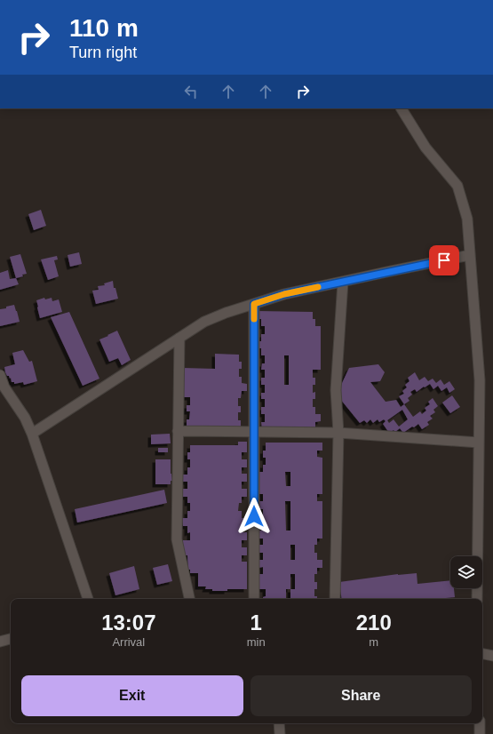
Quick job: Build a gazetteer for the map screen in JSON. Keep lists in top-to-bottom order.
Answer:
{
  "page": {
    "turn": ["110 m", "Turn right"],
    "eta": [
      "13:07",
      "Arrival",
      "1",
      "min",
      "210",
      "m"
    ],
    "buttons": ["Exit", "Share"]
  }
}
